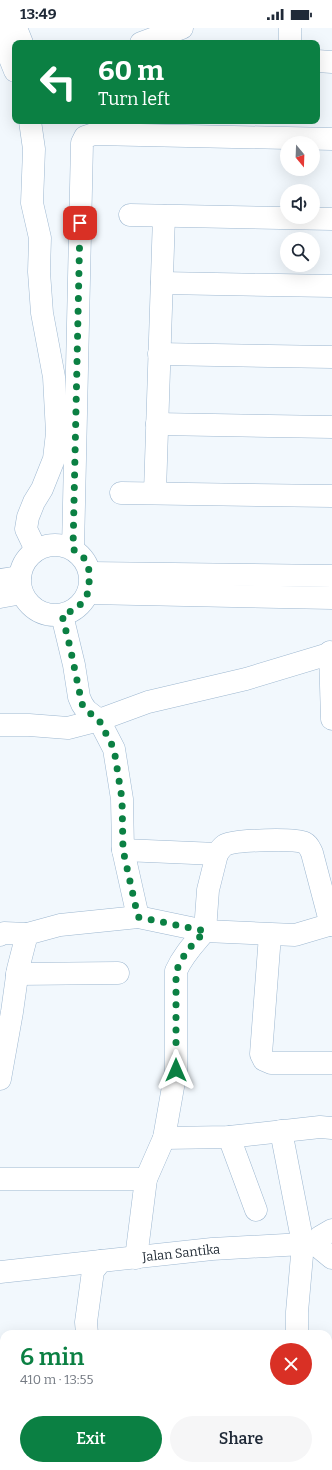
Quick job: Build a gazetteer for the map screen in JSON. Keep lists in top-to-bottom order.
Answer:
{
  "streets": {
    "street": ["Jalan Santika"]
  },
  "north": "bottom",
  "page": {
    "status": "13:49",
    "turn": ["60 m", "Turn left"],
    "heading": ["6 min", "410 m · 13:55"],
    "buttons": ["Exit", "Share"]
  }
}
